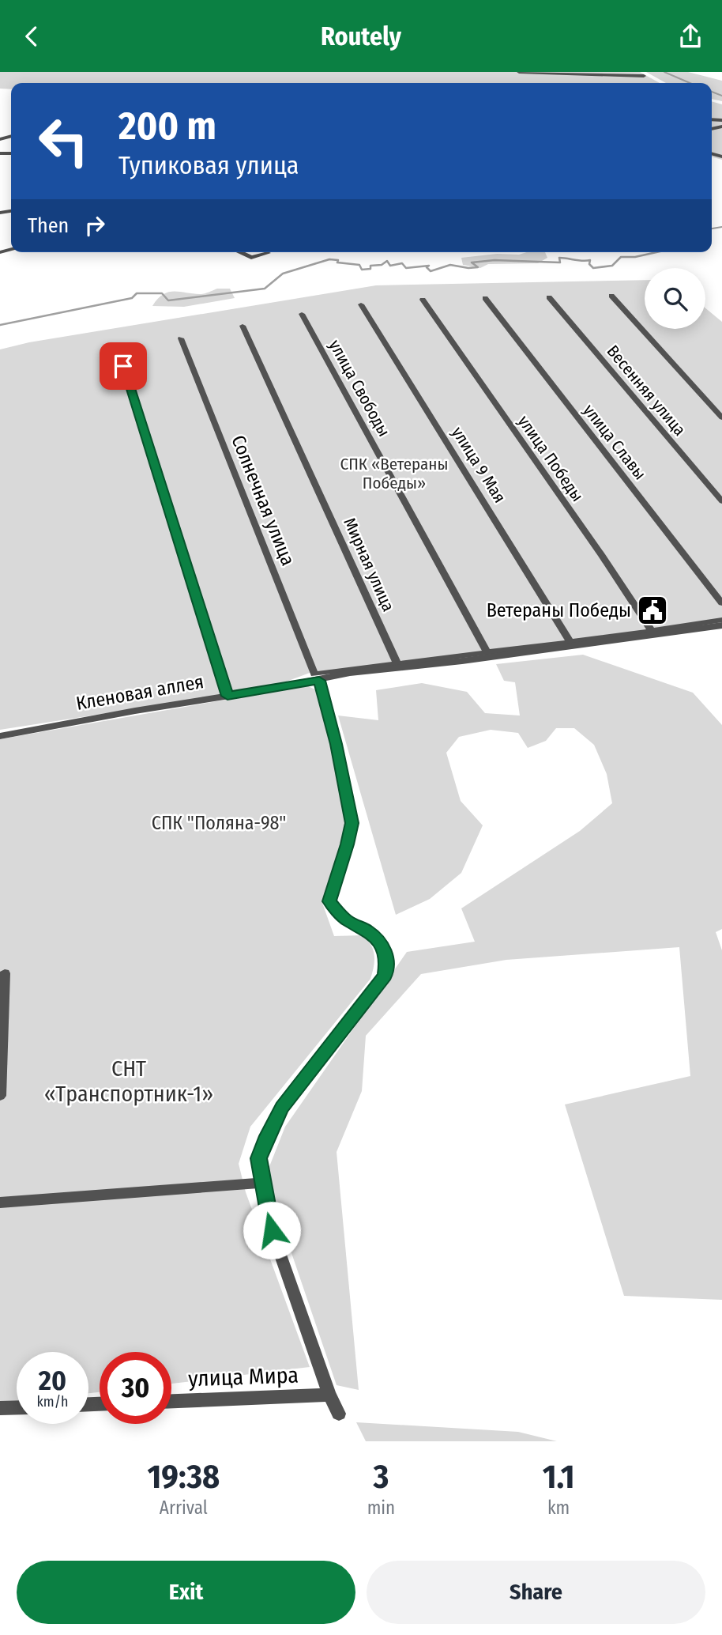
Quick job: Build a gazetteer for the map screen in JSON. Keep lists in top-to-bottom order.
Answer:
{
  "streets": {
    "street": [
      "улица Свободы",
      "Весенняя улица",
      "улица Славы",
      "улица Победы",
      "улица 9 Мая",
      "Солнечная улица",
      "Мирная улица",
      "Кленовая аллея",
      "улица Мира"
    ]
  },
  "crossings": [
    ["улица Победы", "Кленовая аллея"],
    ["Солнечная улица", "Кленовая аллея"]
  ],
  "parks": ["СПК «Ветераны Победы»", "СПК \"Поляна-98\"", "СНТ «Транспортник-1»"],
  "places": {
    "public building": ["Ветераны Победы"]
  },
  "page": {
    "header": "Routely",
    "turn": ["200 m", "Тупиковая улица"],
    "then": "Then",
    "speed": "20 km/h",
    "limit": "30",
    "eta": [
      "19:38",
      "Arrival",
      "3",
      "min",
      "1.1",
      "km"
    ],
    "buttons": ["Exit", "Share"]
  }
}
